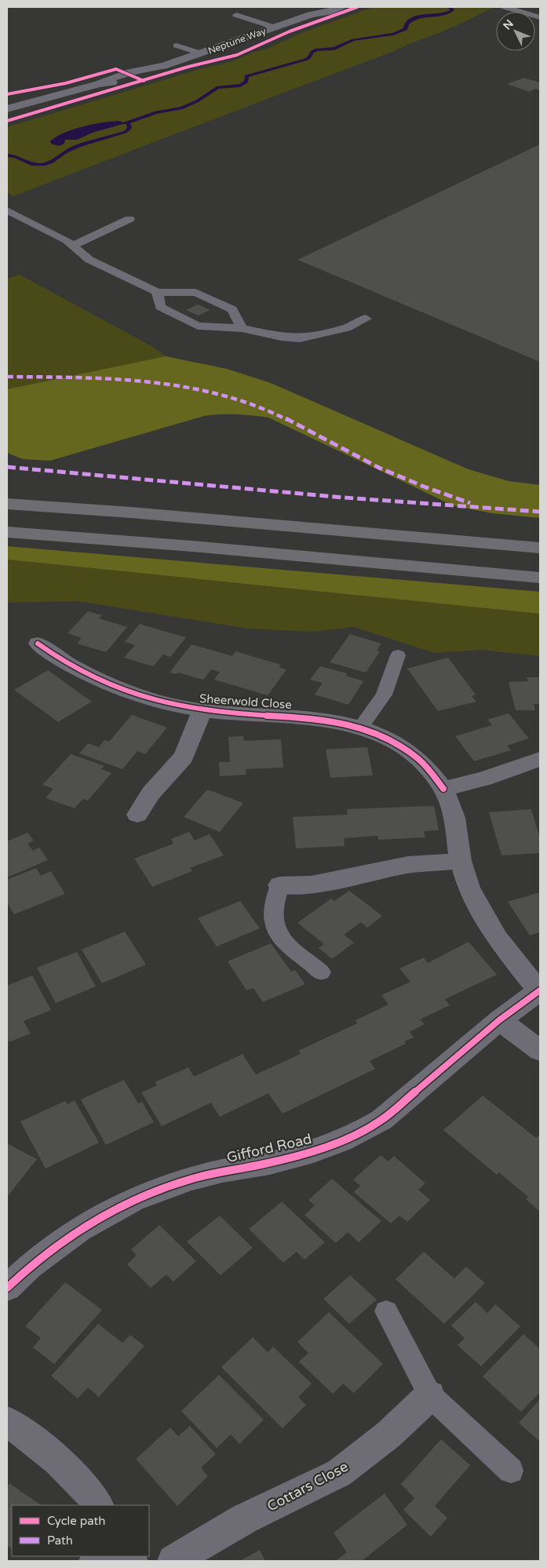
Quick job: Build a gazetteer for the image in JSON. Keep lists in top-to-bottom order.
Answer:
{
  "streets": {
    "street": [
      "Neptune Way",
      "Sheerwold Close",
      "Gifford Road",
      "Cottars Close"
    ]
  },
  "crossings": [
    ["Sheerwold Close", "Gifford Road"]
  ],
  "legend": ["Cycle path", "Path"],
  "north": "top left"
}
